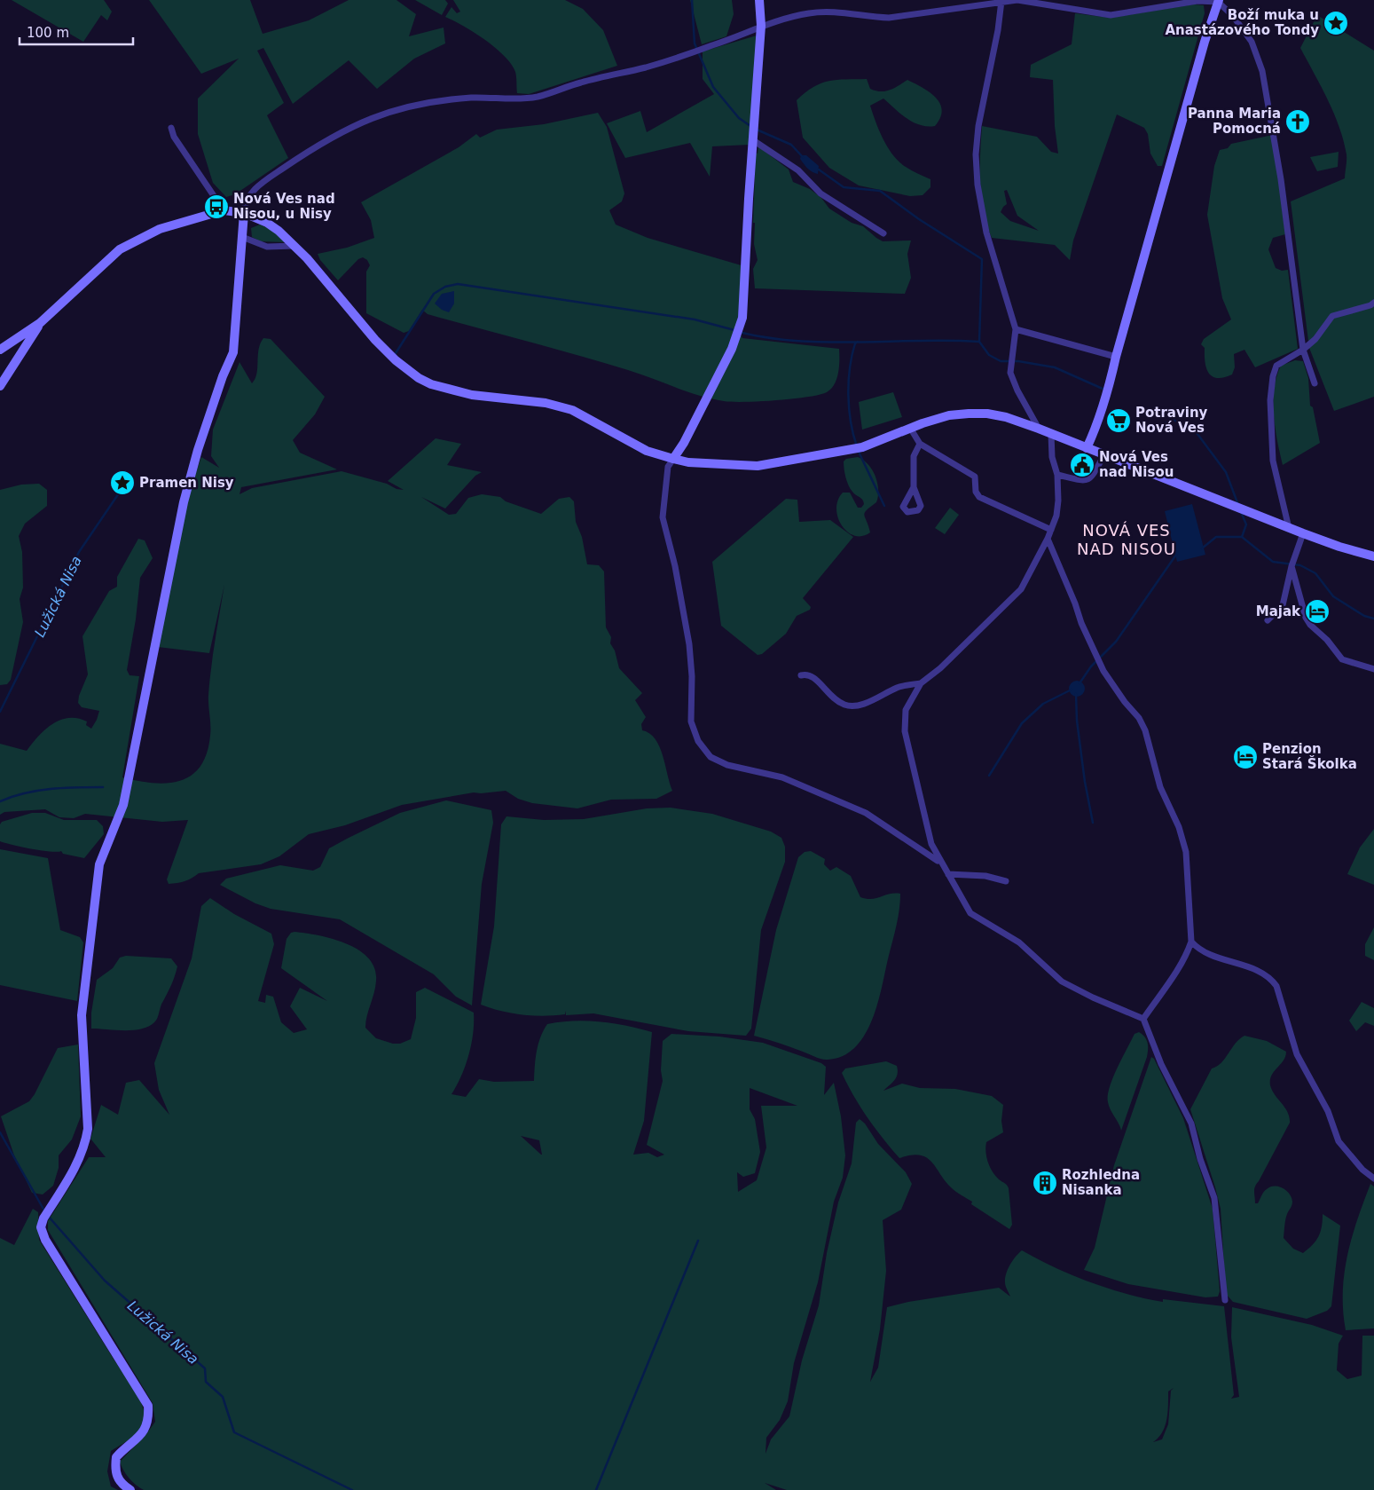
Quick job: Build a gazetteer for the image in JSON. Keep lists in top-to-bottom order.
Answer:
{
  "districts": ["NOVÁ VES NAD NISOU"],
  "water": ["Lužická Nisa"],
  "places": {
    "place": ["Boží muka u Anastázového Tondy", "Pramen Nisy"],
    "church": ["Panna Maria Pomocná"],
    "bus stop": ["Nová Ves nad Nisou, u Nisy"],
    "supermarket": ["Potraviny Nová Ves"],
    "public building": ["Nová Ves nad Nisou"],
    "hotel": ["Majak", "Penzion Stará Školka"],
    "building": ["Rozhledna Nisanka"]
  },
  "scale_bar": "100 m"
}
